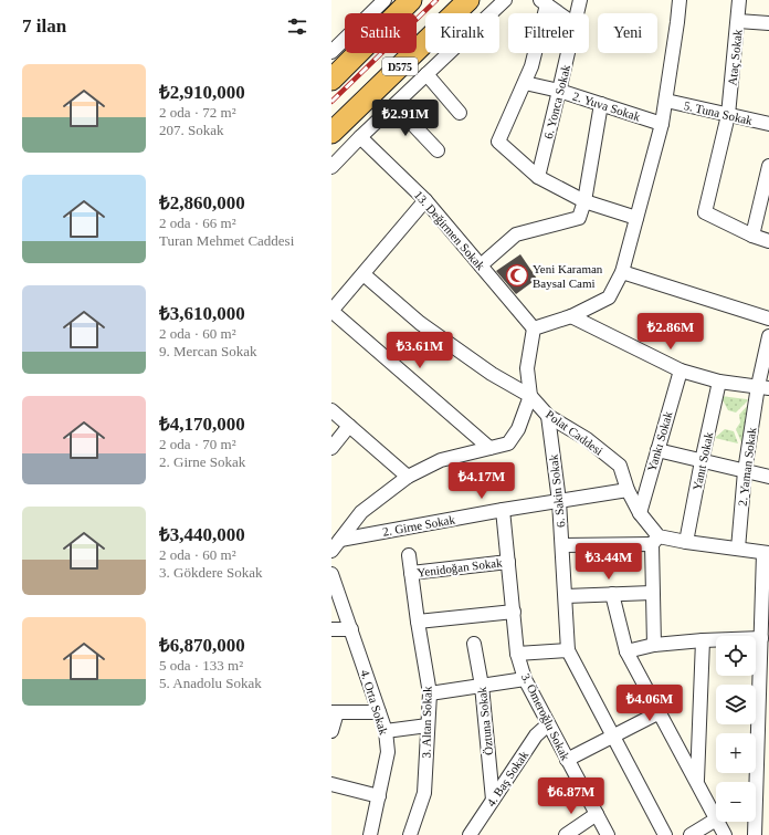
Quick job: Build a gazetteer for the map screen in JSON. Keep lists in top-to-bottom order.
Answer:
{
  "streets": {
    "highway": ["D575"],
    "street": [
      "Ataç Sokak",
      "6. Yonca Sokak",
      "2. Yuva Sokak",
      "5. Tuna Sokak",
      "13. Değirmen Sokak",
      "Polat Caddesi",
      "Yankı Sokak",
      "Yanıt Sokak",
      "2. Yaman Sokak",
      "6. Sakin Sokak",
      "2. Girne Sokak",
      "Yenidoğan Sokak",
      "4. Orta Sokak",
      "3. Ömeroğlu Sokak",
      "Öztuna Sokak",
      "3. Altan Sokak",
      "4. Baş Sokak"
    ]
  },
  "crossings": [
    ["Ataç Sokak", "5. Tuna Sokak"],
    ["6. Yonca Sokak", "2. Yuva Sokak"],
    ["Polat Caddesi", "Yankı Sokak"],
    ["Polat Caddesi", "6. Sakin Sokak"],
    ["Polat Caddesi", "2. Girne Sokak"],
    ["6. Sakin Sokak", "2. Girne Sokak"],
    ["2. Girne Sokak", "3. Ömeroğlu Sokak"],
    ["Yenidoğan Sokak", "3. Ömeroğlu Sokak"],
    ["Yenidoğan Sokak", "3. Altan Sokak"],
    ["3. Ömeroğlu Sokak", "4. Baş Sokak"],
    ["Öztuna Sokak", "4. Baş Sokak"]
  ],
  "places": {
    "mosque": ["Yeni Karaman Baysal Cami"]
  },
  "page": {
    "heading": "7 ilan",
    "chip": [
      "Satılık",
      "Kiralık",
      "Filtreler",
      "Yeni"
    ],
    "list": [
      {
        "name": "₺2,910,000",
        "note": "2 oda · 72 m² · 207. Sokak"
      },
      {
        "name": "₺2,860,000",
        "note": "2 oda · 66 m² · Turan Mehmet Caddesi"
      },
      {
        "name": "₺3,610,000",
        "note": "2 oda · 60 m² · 9. Mercan Sokak"
      },
      {
        "name": "₺4,170,000",
        "note": "2 oda · 70 m² · 2. Girne Sokak"
      },
      {
        "name": "₺3,440,000",
        "note": "2 oda · 60 m² · 3. Gökdere Sokak"
      },
      {
        "name": "₺6,870,000",
        "note": "5 oda · 133 m² · 5. Anadolu Sokak"
      }
    ],
    "price": [
      "₺2.91M",
      "₺2.86M",
      "₺3.61M",
      "₺4.17M",
      "₺3.44M",
      "₺4.06M",
      "₺6.87M"
    ],
    "map_buttons": ["+", "−"]
  }
}
